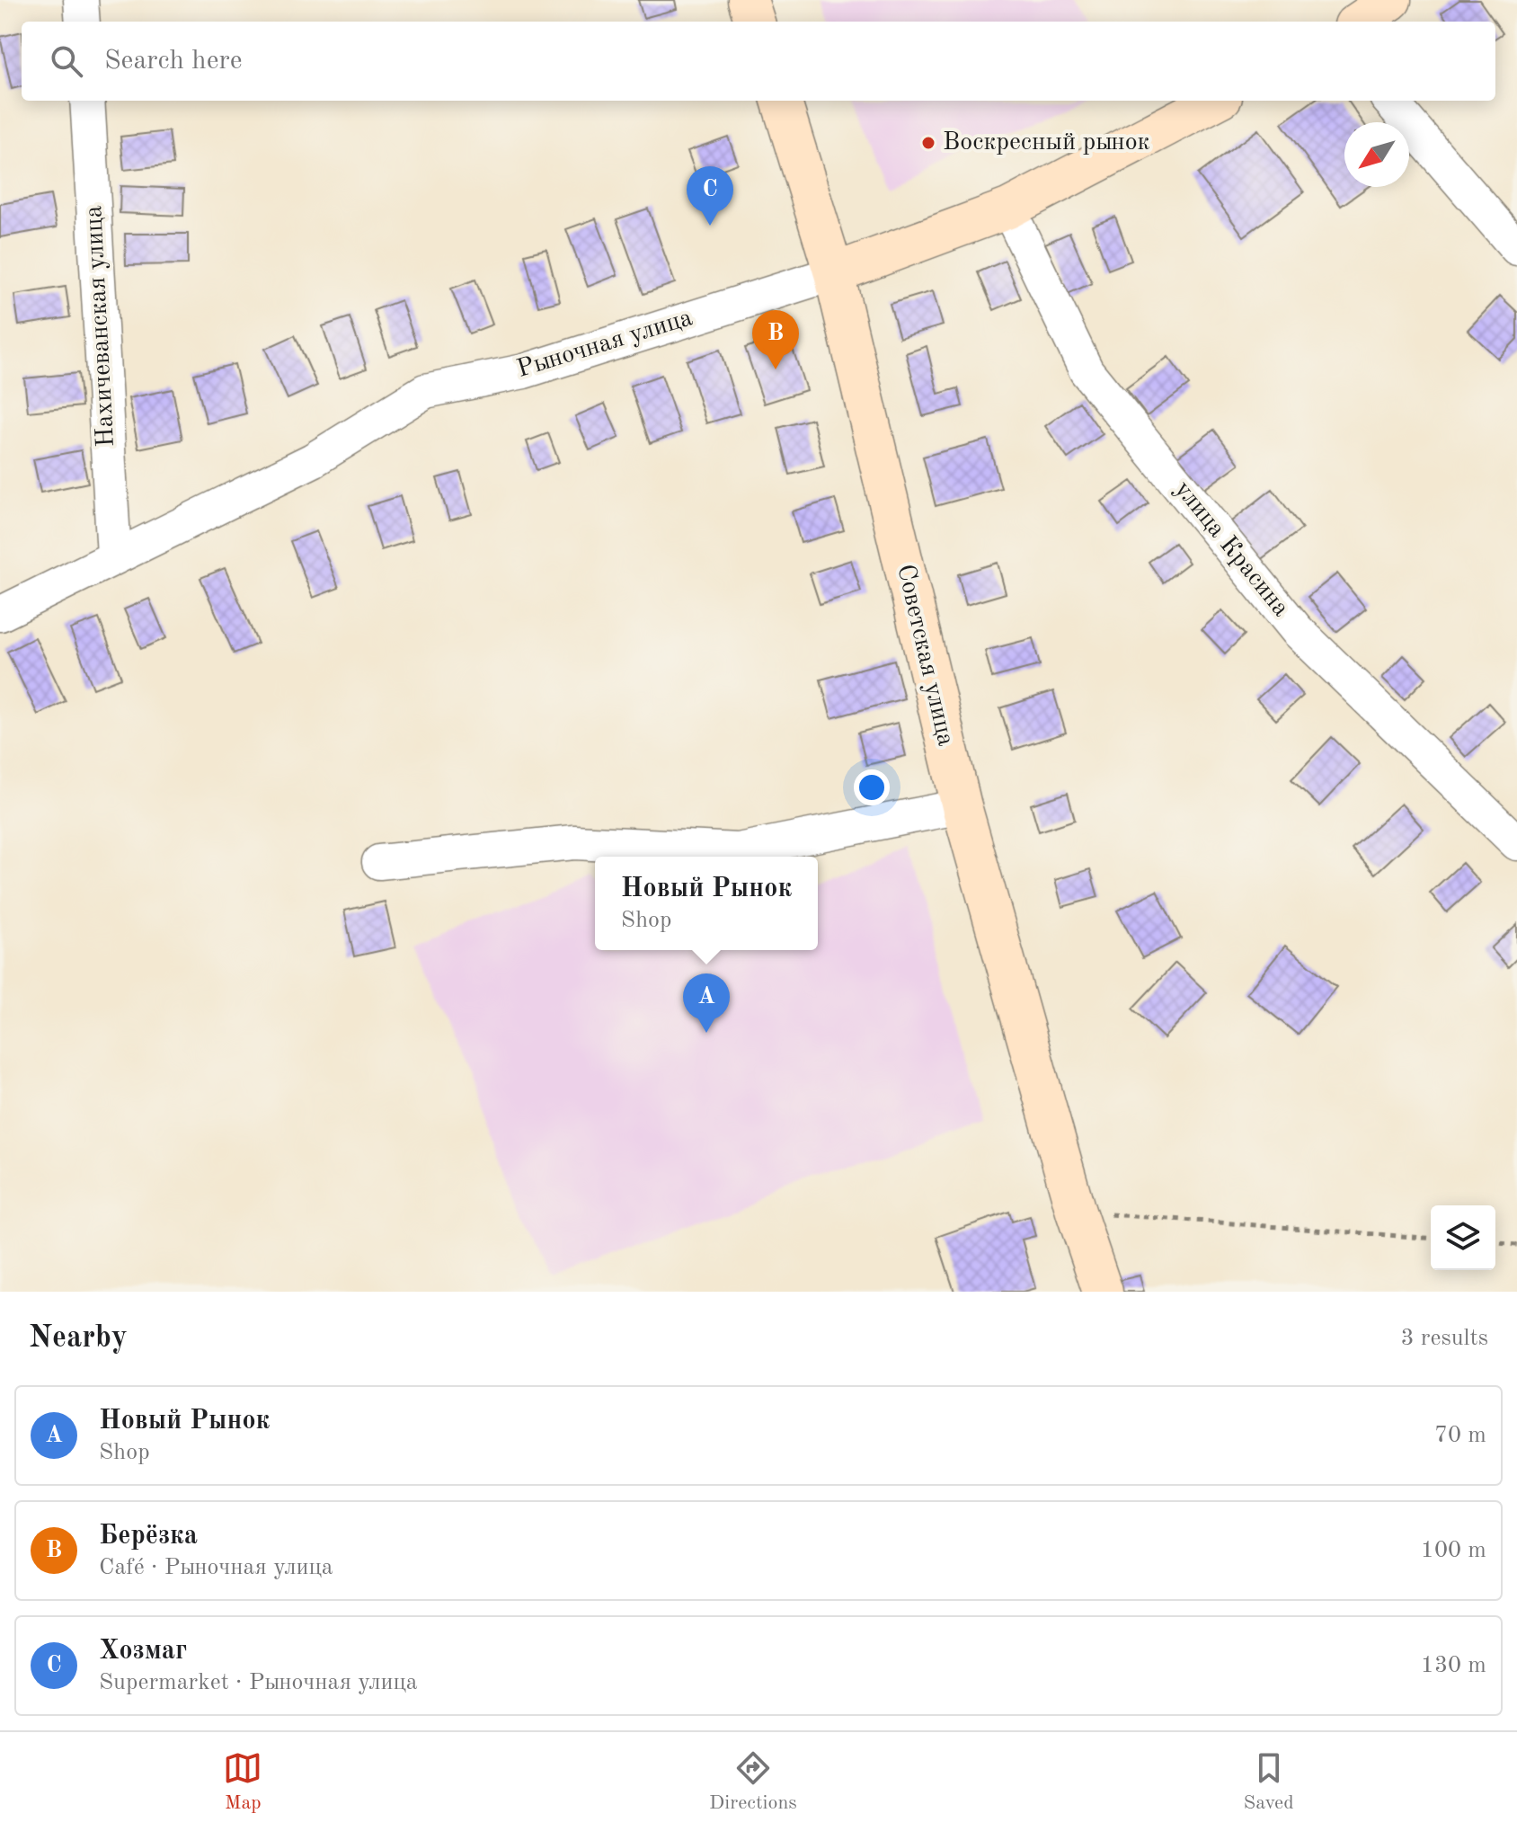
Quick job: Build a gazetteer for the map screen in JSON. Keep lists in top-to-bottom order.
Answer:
{
  "streets": {
    "street": [
      "Нахичеванская улица",
      "Рыночная улица",
      "улица Красина",
      "Советская улица"
    ]
  },
  "crossings": [
    ["Нахичеванская улица", "Рыночная улица"],
    ["Рыночная улица", "улица Красина"],
    ["Рыночная улица", "Советская улица"]
  ],
  "places": ["Воскресный рынок"],
  "north": "bottom left",
  "page": {
    "search": "Search here",
    "pins": ["C", "B", "A"],
    "popup": ["Новый Рынок", "Shop"],
    "heading": ["Nearby", "3 results"],
    "list": [
      {
        "mark": "A",
        "name": "Новый Рынок",
        "note": "Shop",
        "value": "70 m"
      },
      {
        "mark": "B",
        "name": "Берёзка",
        "note": "Café · Рыночная улица",
        "value": "100 m"
      },
      {
        "mark": "C",
        "name": "Хозмаг",
        "note": "Supermarket · Рыночная улица",
        "value": "130 m"
      }
    ],
    "nav": ["Map", "Directions", "Saved"]
  }
}
